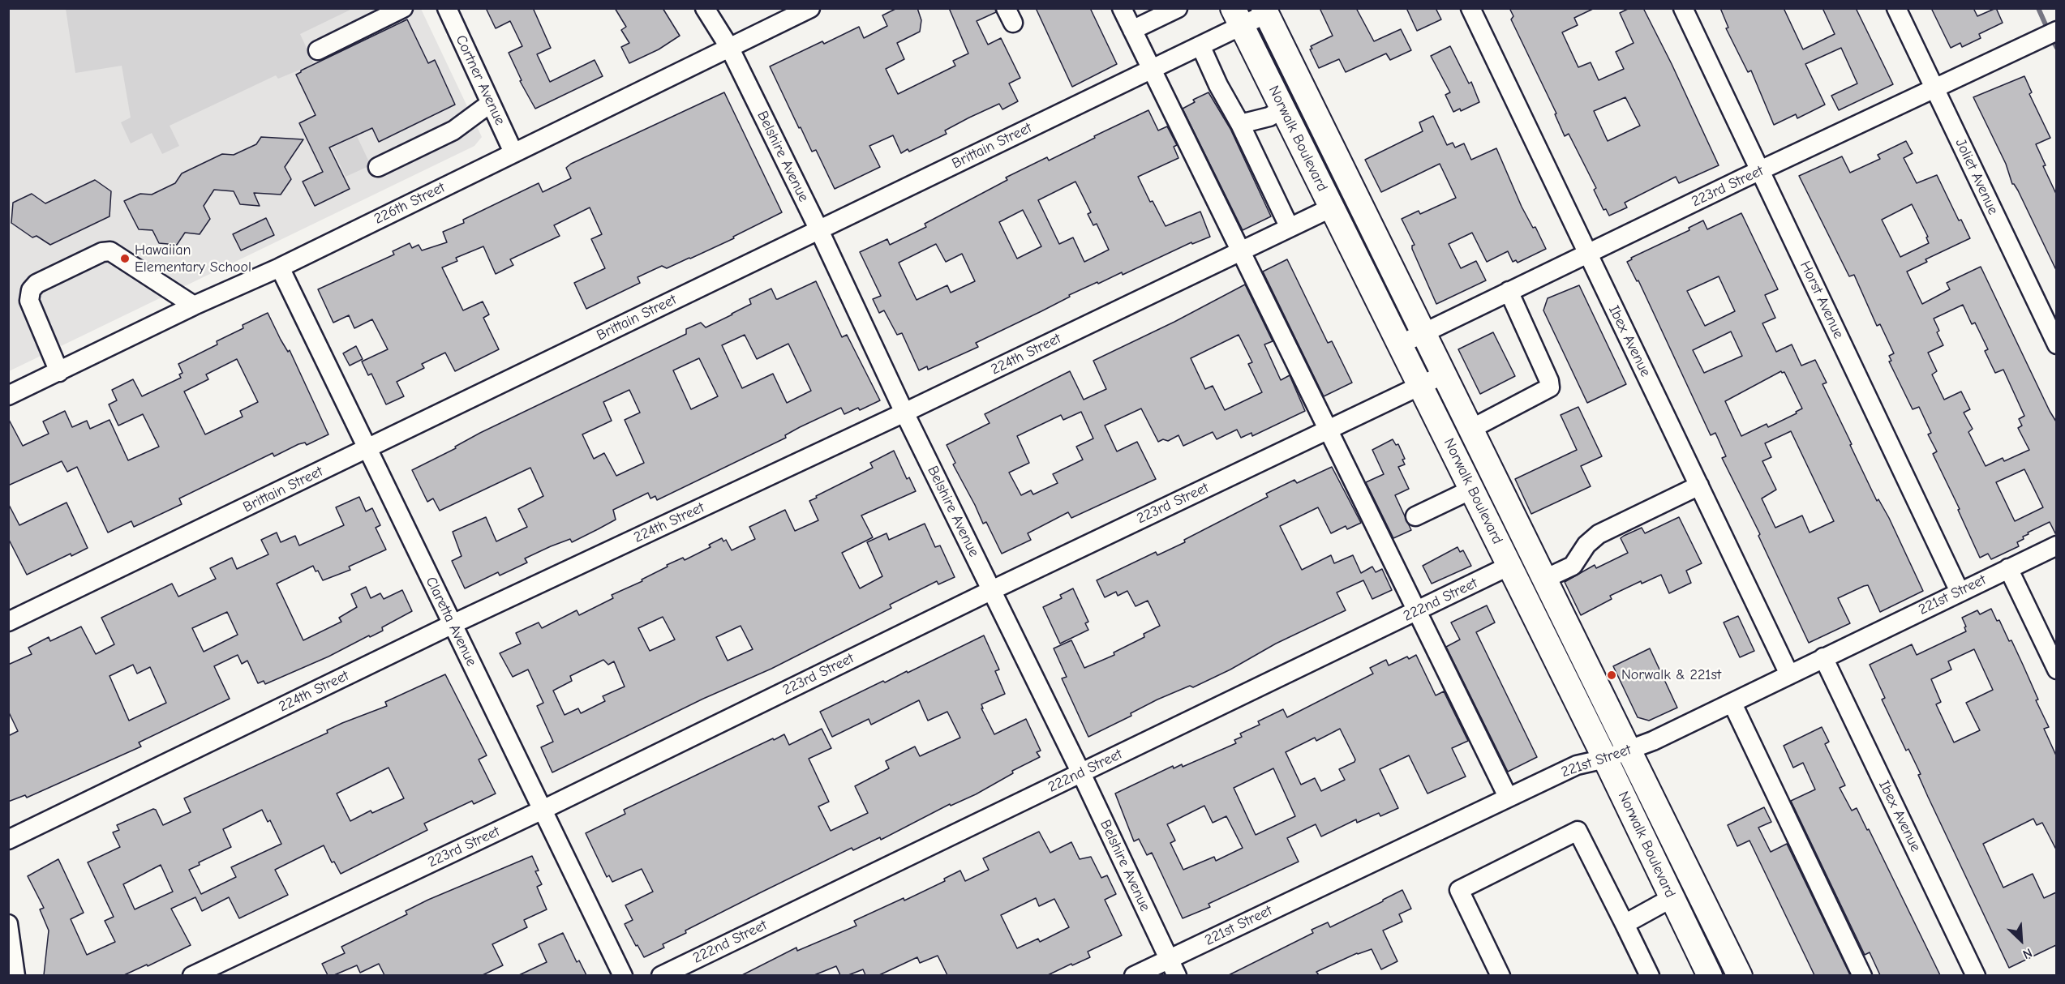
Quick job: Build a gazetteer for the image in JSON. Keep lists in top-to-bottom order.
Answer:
{
  "streets": {
    "main road": ["Norwalk Boulevard"],
    "street": [
      "Cortner Avenue",
      "Brittain Street",
      "Belshire Avenue",
      "Joliet Avenue",
      "223rd Street",
      "226th Street",
      "Horst Avenue",
      "Ibex Avenue",
      "224th Street",
      "221st Street",
      "222nd Street",
      "Claretta Avenue"
    ]
  },
  "crossings": [
    ["Cortner Avenue", "226th Street"],
    ["Norwalk Boulevard", "Brittain Street"],
    ["Norwalk Boulevard", "223rd Street"],
    ["Norwalk Boulevard", "224th Street"],
    ["Norwalk Boulevard", "221st Street"],
    ["Norwalk Boulevard", "222nd Street"],
    ["Brittain Street", "Belshire Avenue"],
    ["Brittain Street", "Claretta Avenue"],
    ["Belshire Avenue", "223rd Street"],
    ["Belshire Avenue", "226th Street"],
    ["Belshire Avenue", "224th Street"],
    ["Belshire Avenue", "221st Street"],
    ["Belshire Avenue", "222nd Street"],
    ["Joliet Avenue", "223rd Street"],
    ["223rd Street", "Horst Avenue"],
    ["223rd Street", "Ibex Avenue"],
    ["223rd Street", "Claretta Avenue"],
    ["226th Street", "Claretta Avenue"],
    ["Horst Avenue", "221st Street"],
    ["Ibex Avenue", "221st Street"],
    ["224th Street", "Claretta Avenue"]
  ],
  "places": ["Hawaiian Elementary School", "Norwalk & 221st"],
  "north": "bottom right"
}
